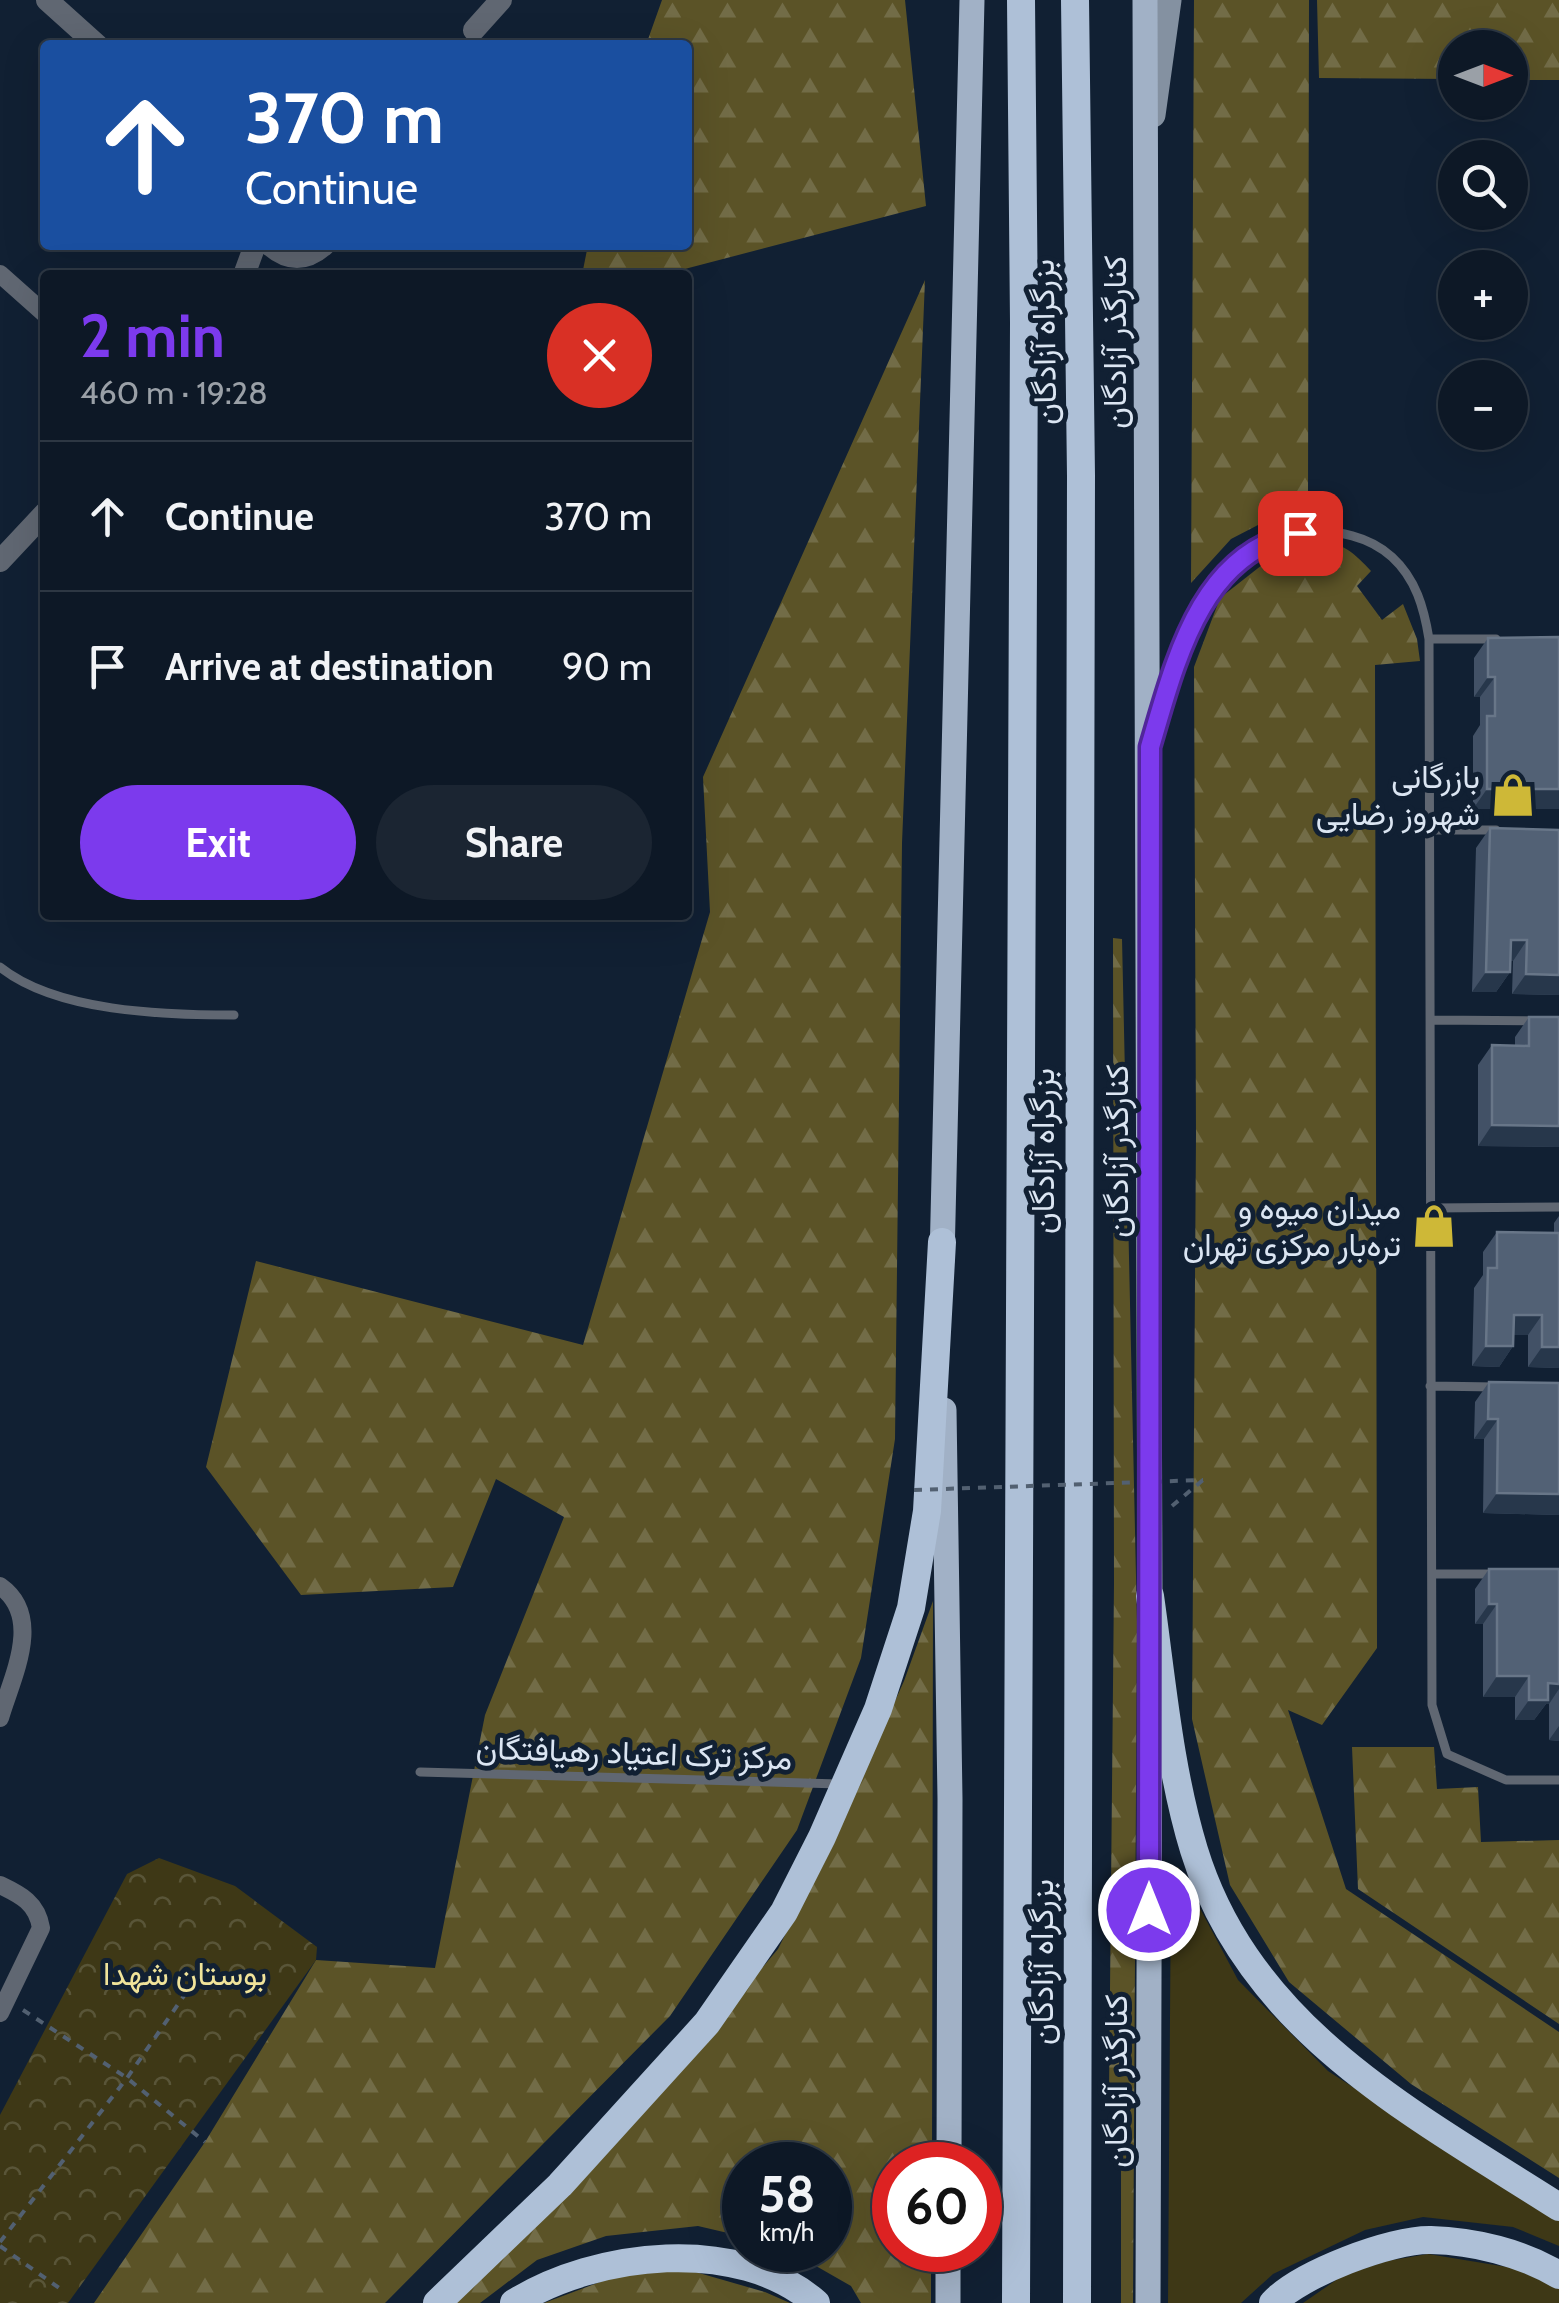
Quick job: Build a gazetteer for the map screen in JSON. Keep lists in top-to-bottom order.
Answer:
{
  "streets": {
    "highway": ["بزرگراه آزادگان"],
    "main road": ["کنارگذر آزادگان"],
    "lane": ["مرکز ترک اعتیاد رهیافتگان"]
  },
  "parks": ["بوستان شهدا"],
  "places": {
    "shop": ["بازرگانی شهروز رضایی", "میدان میوه و تره‌بار مرکزی تهران"]
  },
  "north": "right",
  "page": {
    "map_buttons": ["+", "−"],
    "turn": ["370 m", "Continue"],
    "heading": ["2 min", "460 m · 19:28"],
    "list": [
      {
        "name": "Continue",
        "value": "370 m"
      },
      {
        "name": "Arrive at destination",
        "value": "90 m"
      }
    ],
    "buttons": ["Exit", "Share"],
    "speed": "58 km/h",
    "limit": "60"
  }
}
